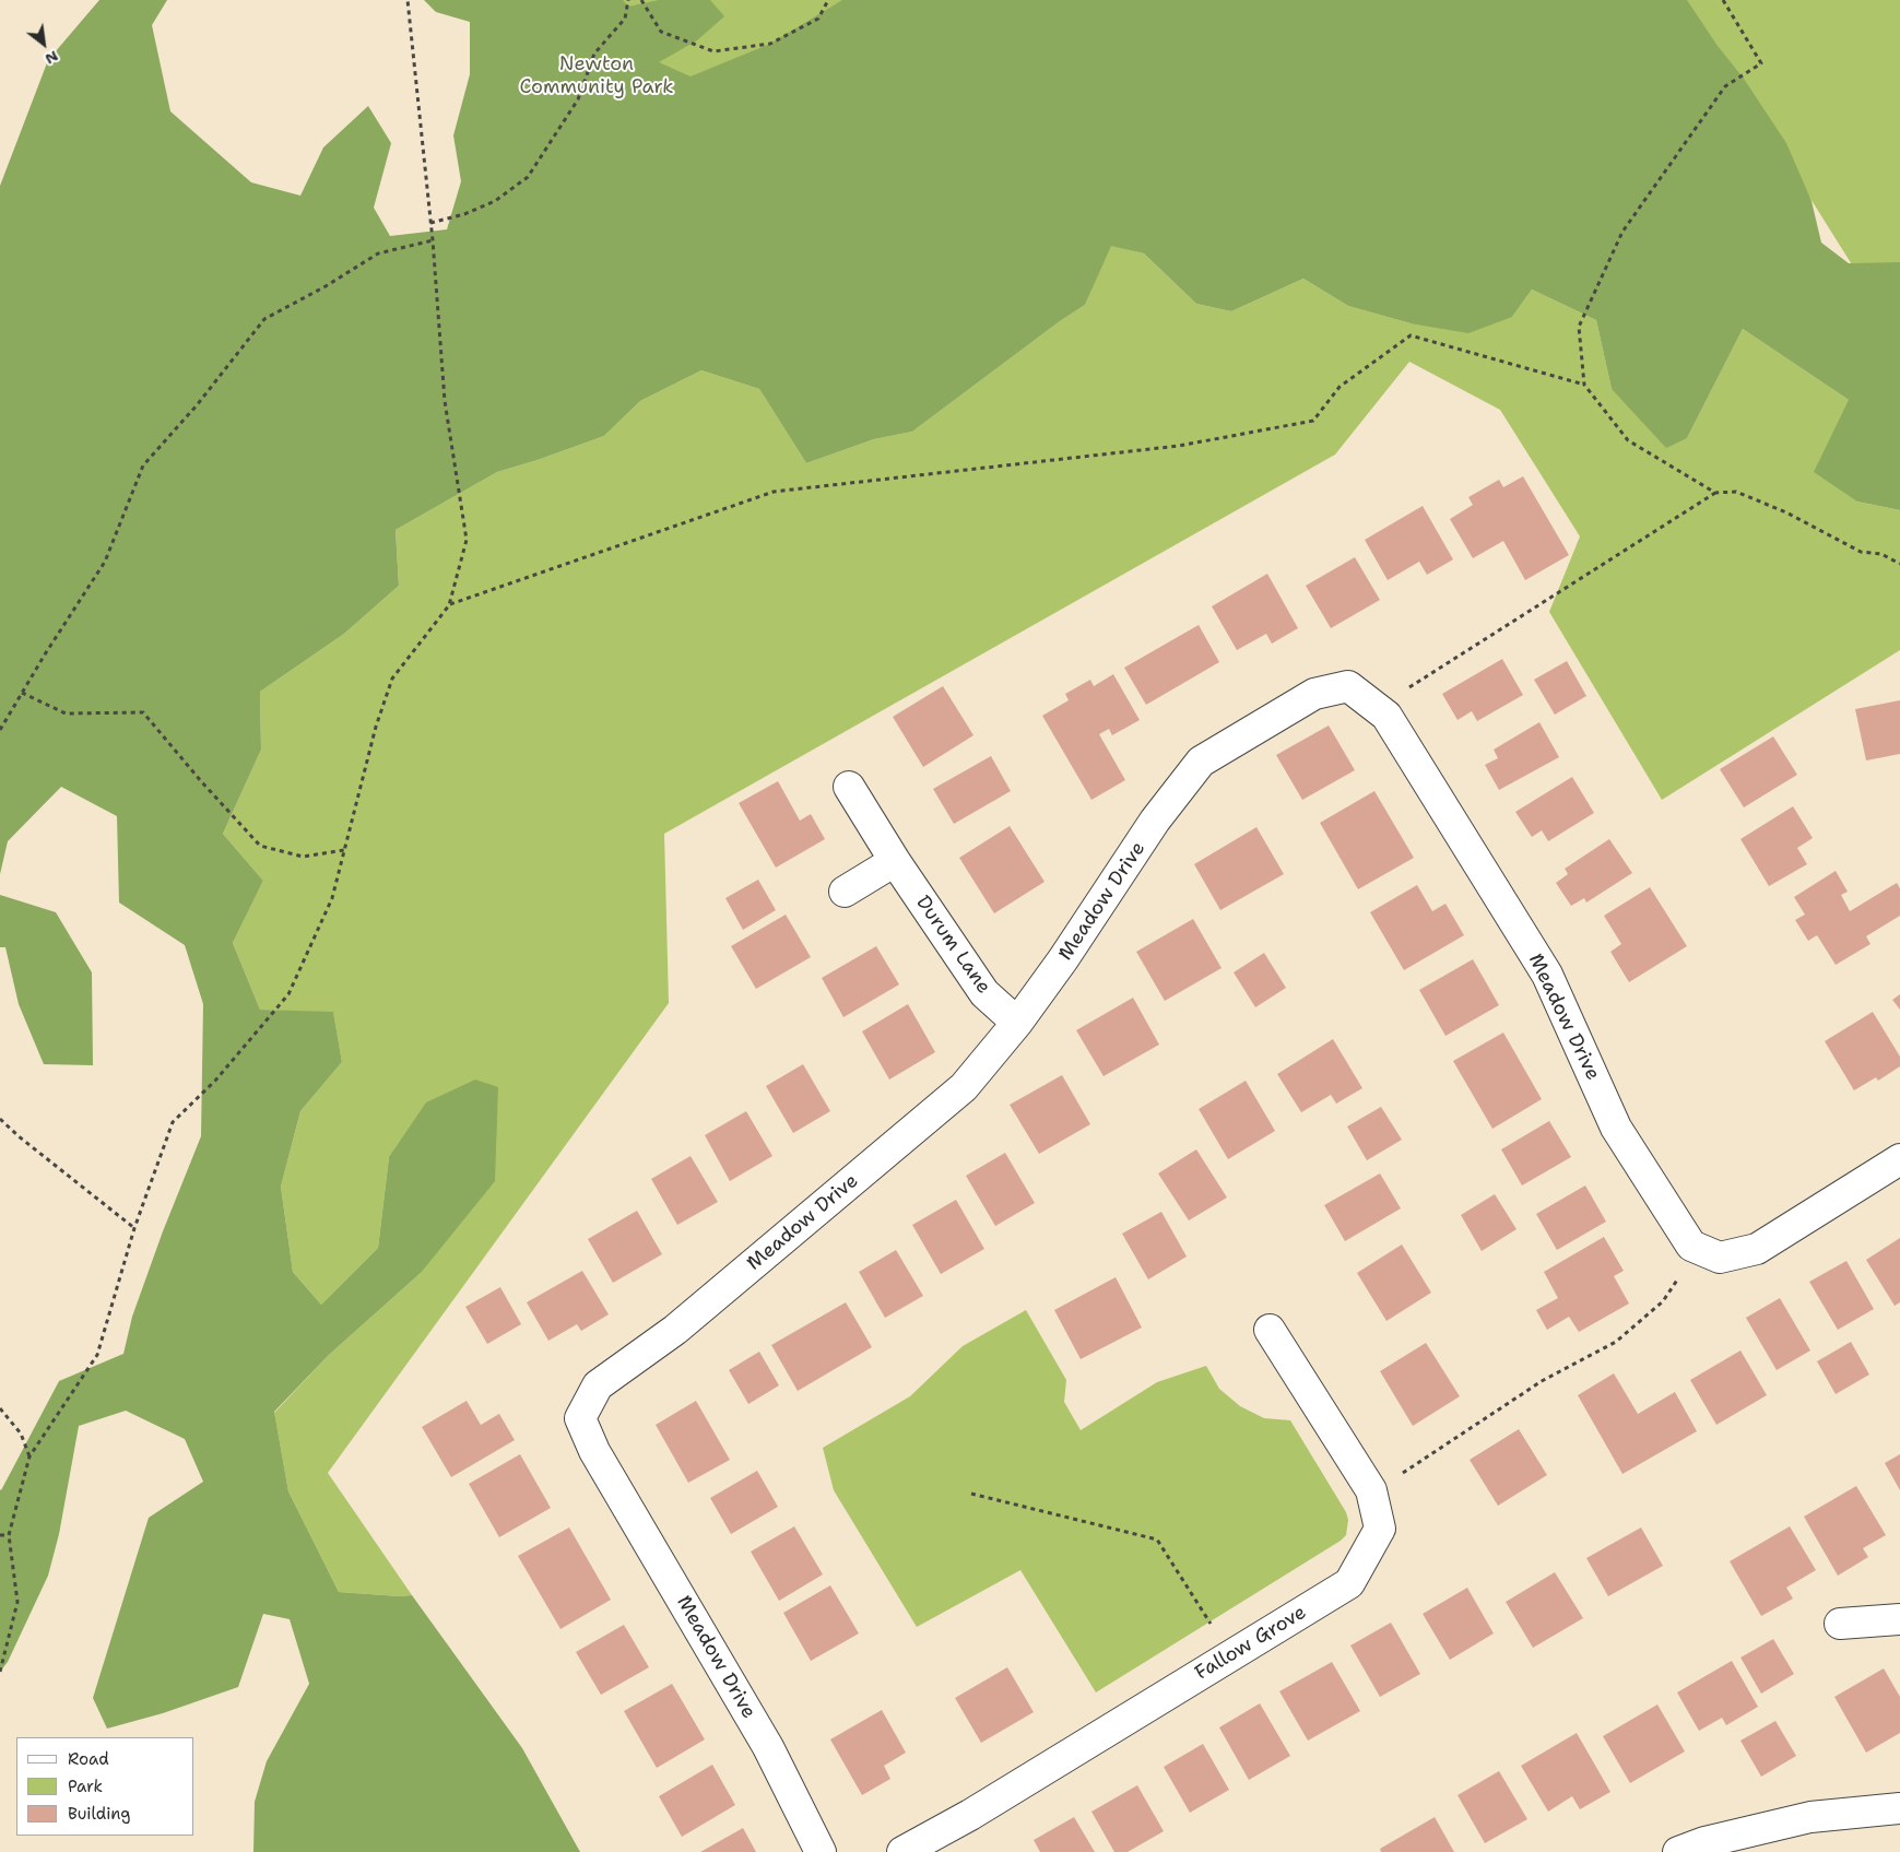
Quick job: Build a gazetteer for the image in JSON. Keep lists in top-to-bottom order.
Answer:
{
  "streets": {
    "street": ["Meadow Drive", "Durum Lane", "Fallow Grove"]
  },
  "crossings": [
    ["Meadow Drive", "Durum Lane"]
  ],
  "parks": ["Newton Community Park"],
  "legend": ["Road", "Park", "Building"],
  "north": "bottom right"
}
